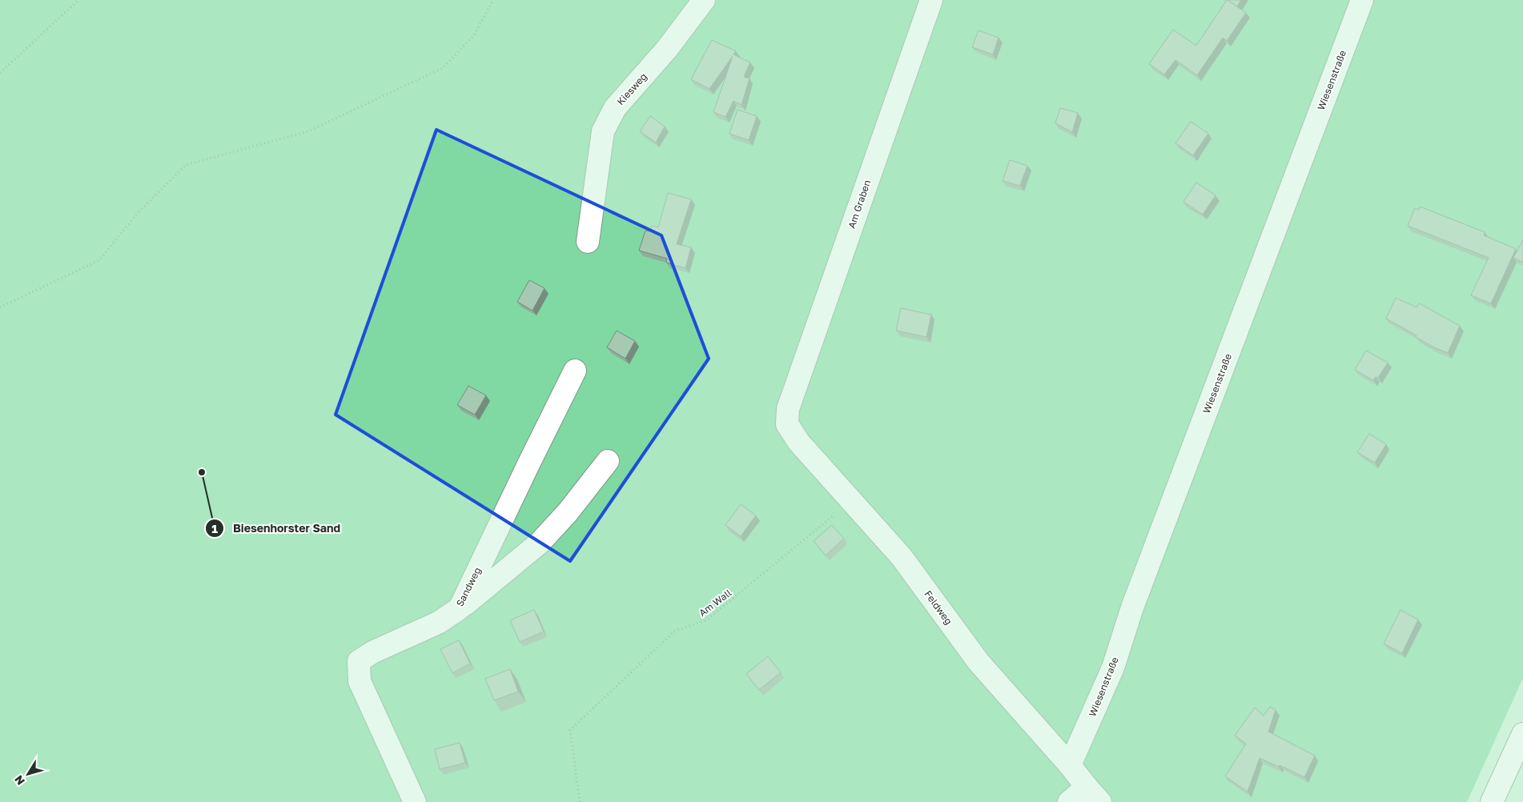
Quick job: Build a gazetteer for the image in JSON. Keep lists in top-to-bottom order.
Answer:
{
  "streets": {
    "lane": [
      "Wiesenstraße",
      "Kiesweg",
      "Am Graben",
      "Sandweg",
      "Feldweg"
    ],
    "path": ["Am Wall"]
  },
  "crossings": [
    ["Wiesenstraße", "Feldweg"],
    ["Am Graben", "Feldweg"],
    ["Am Wall", "Feldweg"]
  ],
  "places": ["Biesenhorster Sand"],
  "north": "bottom left"
}
